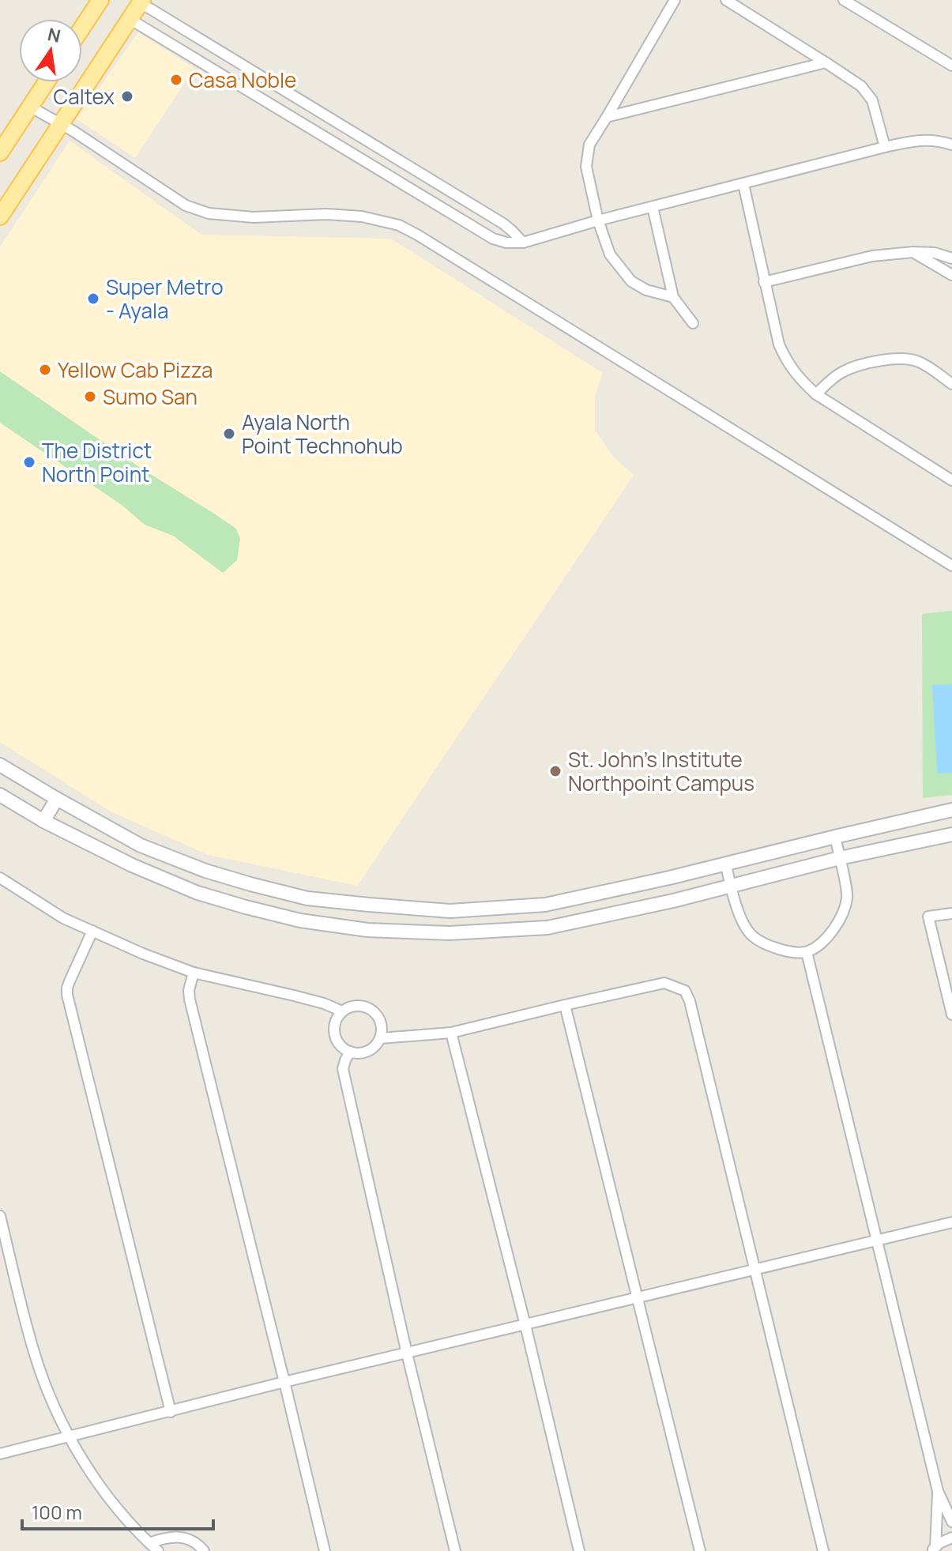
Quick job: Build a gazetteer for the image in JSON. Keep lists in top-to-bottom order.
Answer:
{
  "places": [
    "Casa Noble",
    "Caltex",
    "Super Metro - Ayala",
    "Yellow Cab Pizza",
    "Sumo San",
    "Ayala North Point Technohub",
    "The District North Point",
    "St. John's Institute Northpoint Campus"
  ],
  "scale_bar": "100 m",
  "north": "top"
}
